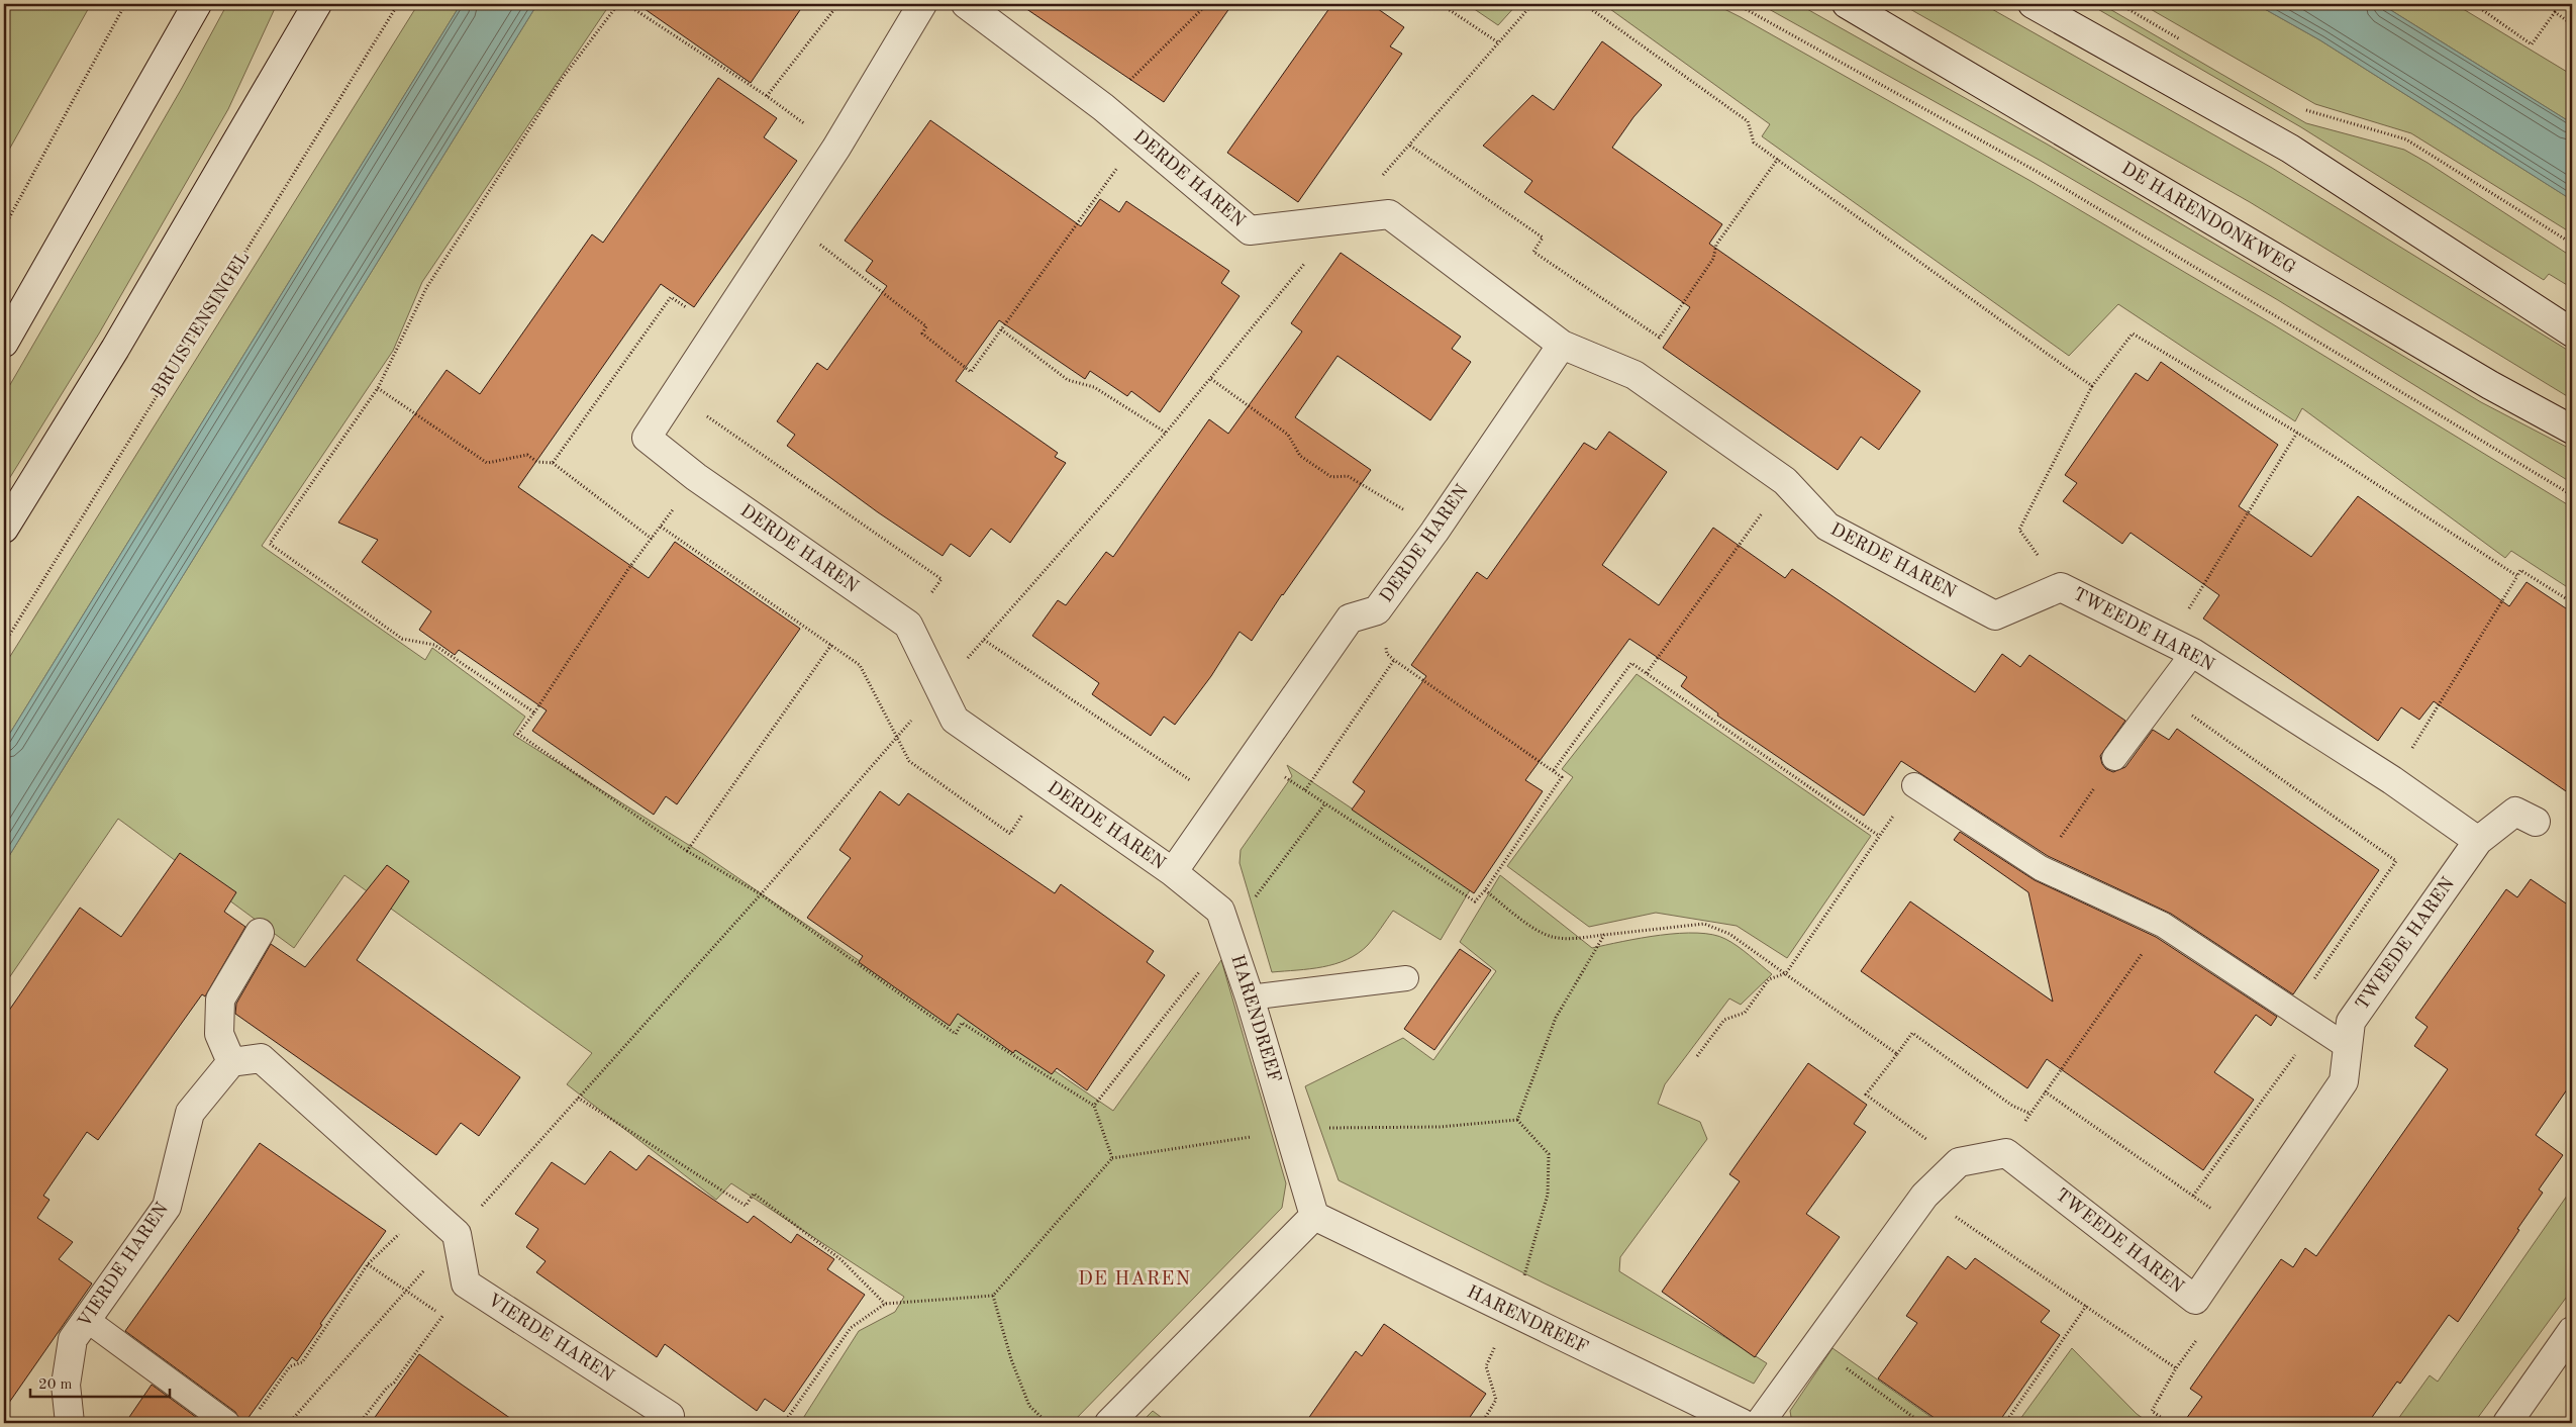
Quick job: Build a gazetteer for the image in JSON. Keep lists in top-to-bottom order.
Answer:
{
  "streets": {
    "street": [
      "DERDE HAREN",
      "DE HARENDONKWEG",
      "TWEEDE HAREN",
      "HARENDREEF",
      "VIERDE HAREN"
    ],
    "path": ["BRUISTENSINGEL"]
  },
  "crossings": [
    ["DERDE HAREN", "TWEEDE HAREN"],
    ["DERDE HAREN", "HARENDREEF"]
  ],
  "districts": ["DE HAREN"],
  "scale_bar": "20 m"
}
